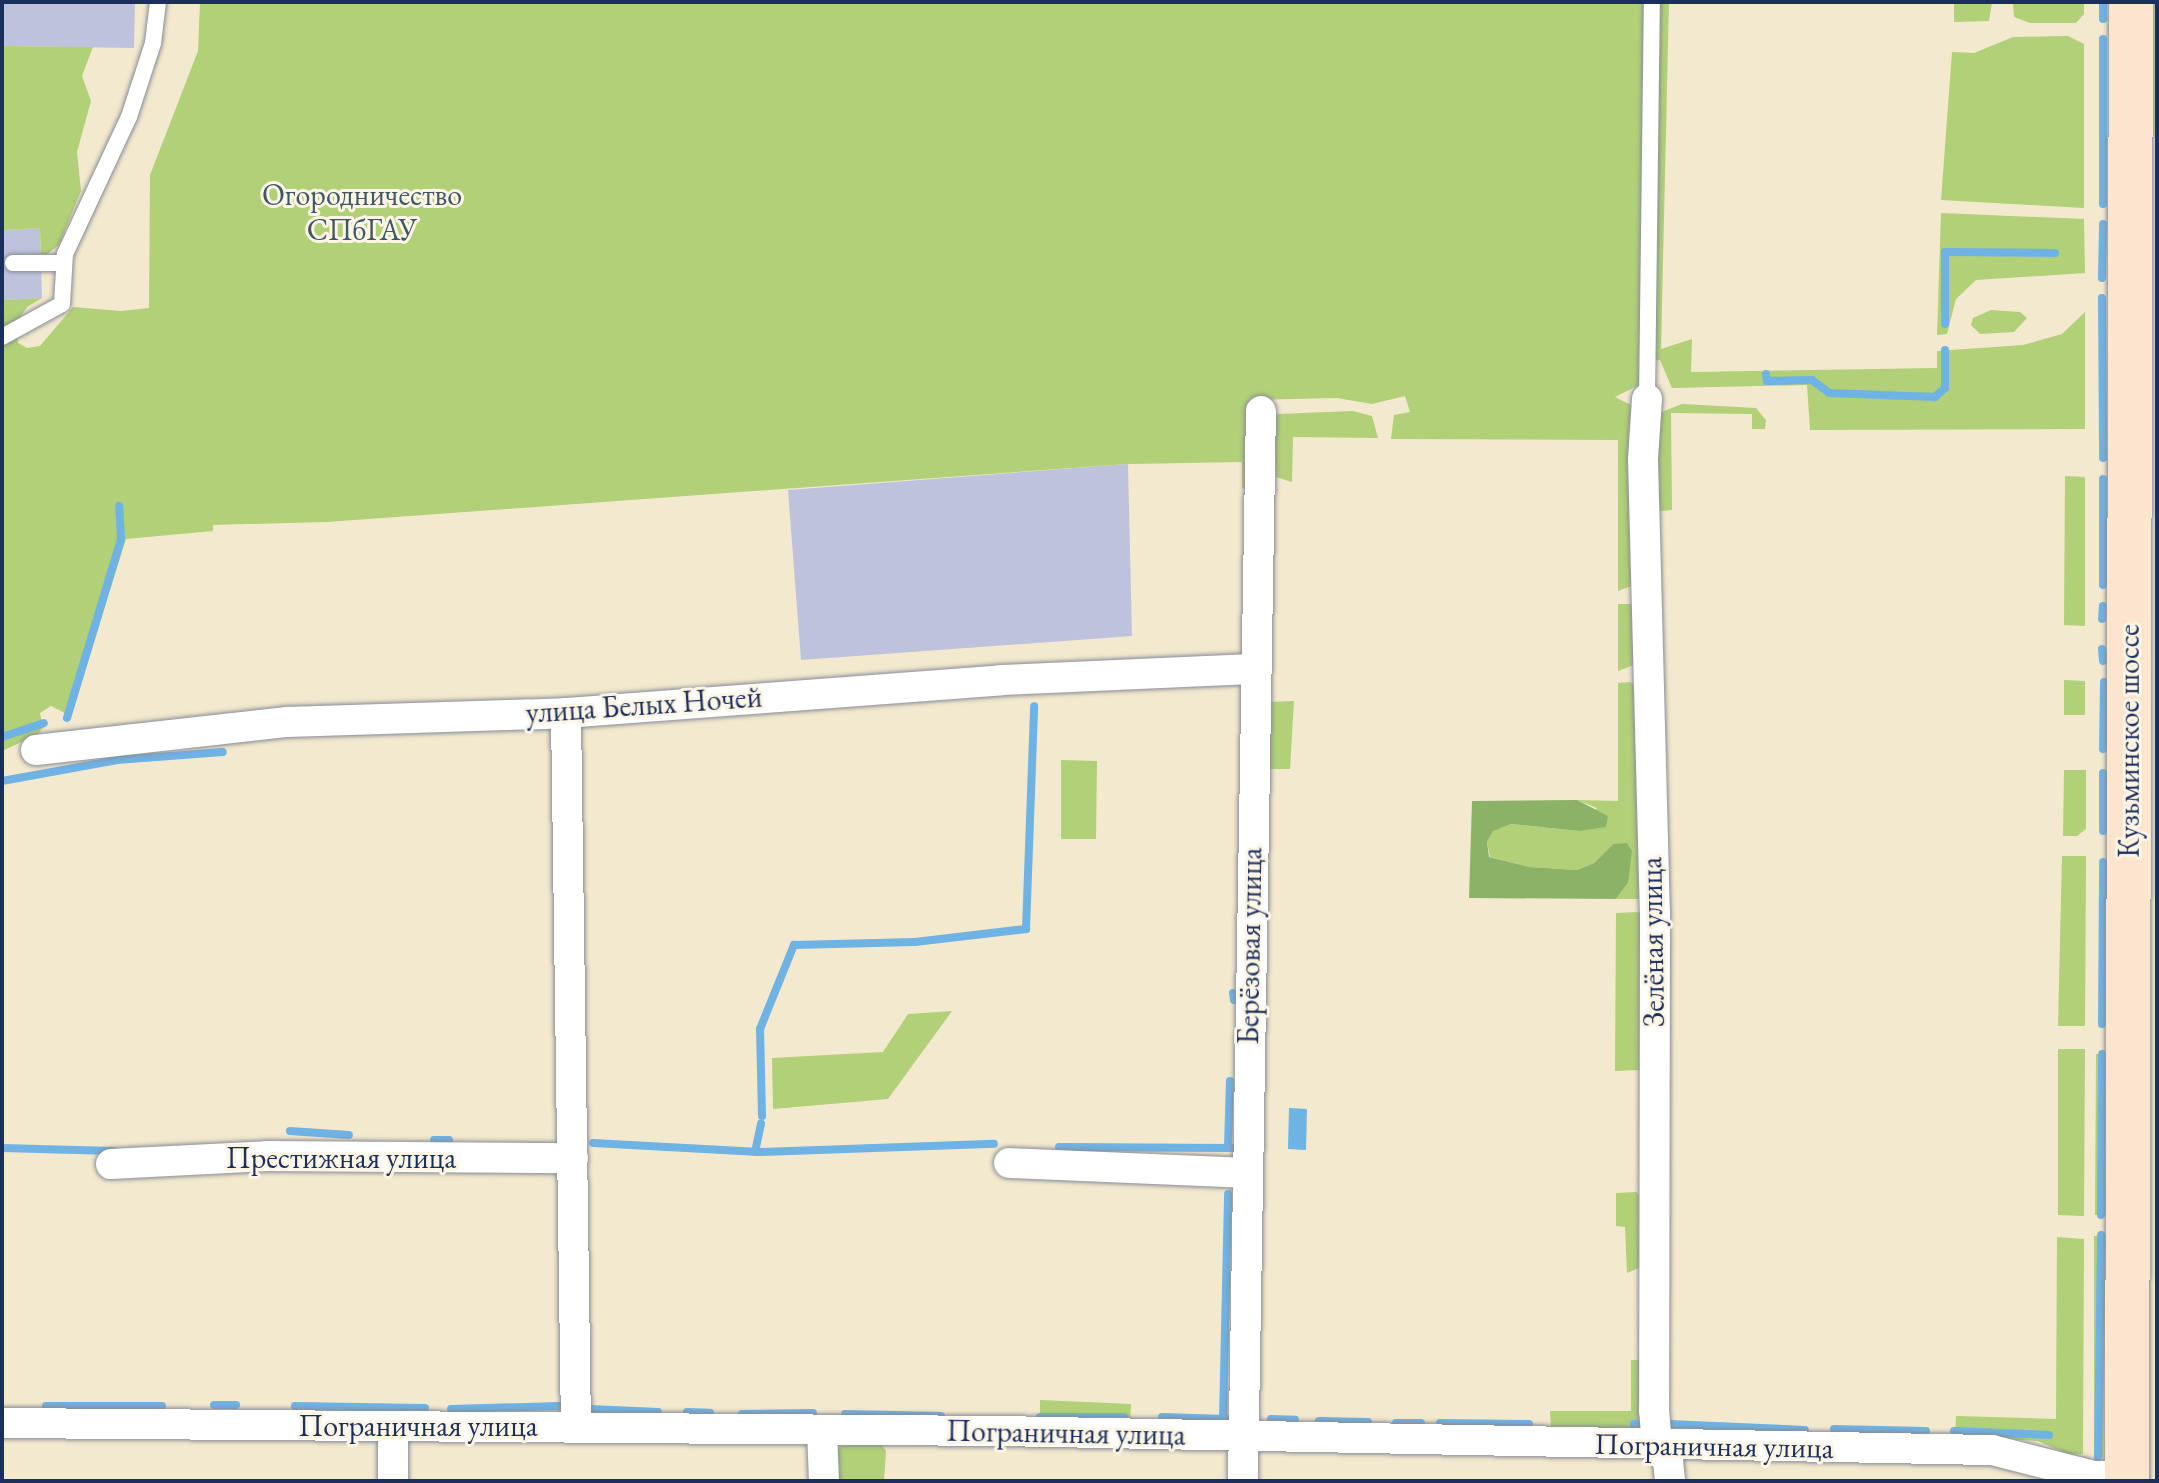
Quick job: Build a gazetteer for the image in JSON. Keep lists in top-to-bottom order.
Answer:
{
  "streets": {
    "main road": ["Кузьминское шоссе"],
    "street": [
      "улица Белых Ночей",
      "Зелёная улица",
      "Берёзовая улица",
      "Престижная улица",
      "Пограничная улица"
    ]
  },
  "crossings": [
    ["улица Белых Ночей", "Берёзовая улица"],
    ["Кузьминское шоссе", "Пограничная улица"],
    ["Зелёная улица", "Пограничная улица"],
    ["Берёзовая улица", "Пограничная улица"]
  ],
  "parks": ["Огородничество СПбГАУ"]
}
